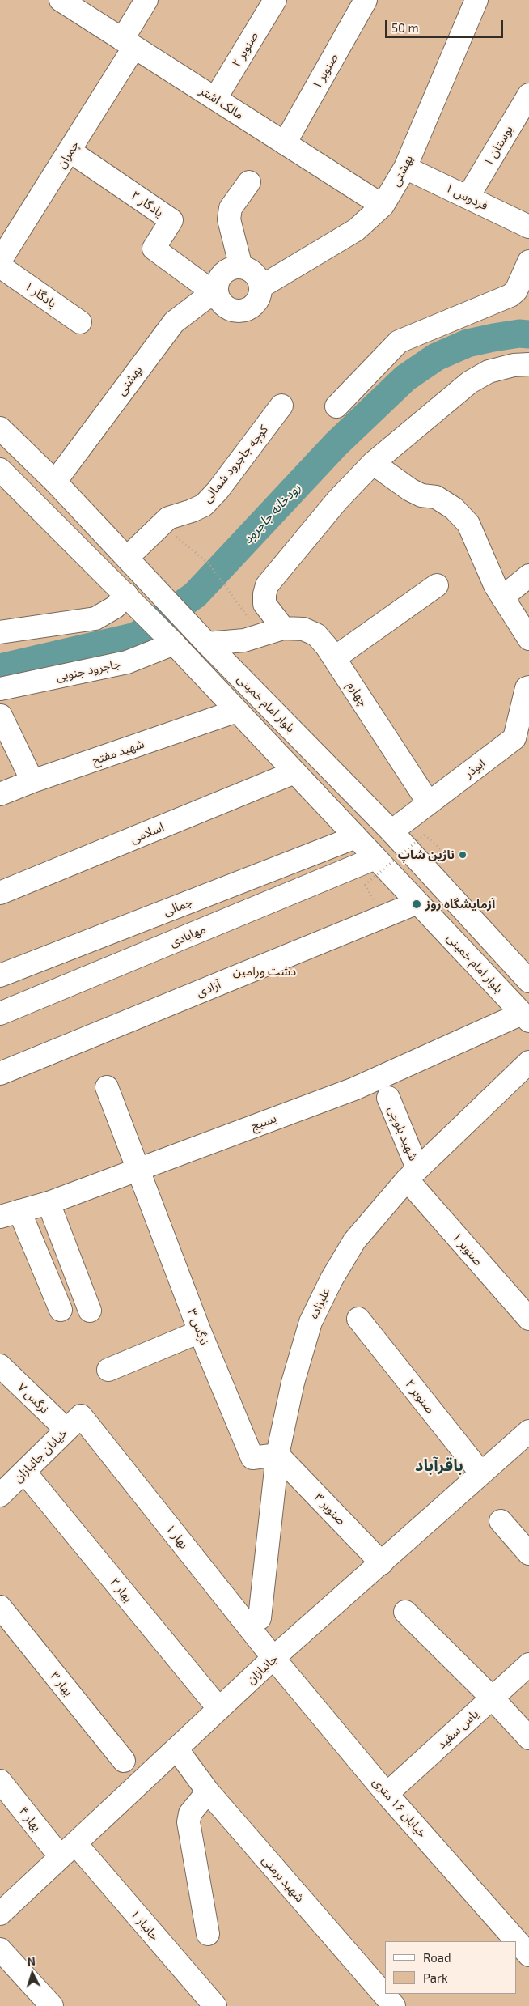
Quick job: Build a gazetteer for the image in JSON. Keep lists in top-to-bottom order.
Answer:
{
  "streets": {
    "street": [
      "صنوبر ۲",
      "صنوبر ۱",
      "مالک اشتر",
      "بوستان ۱",
      "چمران",
      "بهشتی",
      "فردوس ۱",
      "یادگار ۲",
      "یادگار ۱",
      "کوچه جاجرود شمالی",
      "جاجرود جنوبی",
      "چهارم",
      "بلوار امام خمینی",
      "شهید مفتح",
      "ابوذر",
      "اسلامی",
      "جمالی",
      "مهابادی",
      "آزادی",
      "بسیج",
      "شهید بلوچی",
      "علیزاده",
      "نرگس ۳",
      "نرگس ۷",
      "خیابان جانبازان",
      "صنوبر ۳",
      "بهار ۱",
      "بهار ۲",
      "جانبازان",
      "بهار ۳",
      "یاس سفید",
      "خیابان ۱۶ متری",
      "بهار ۴",
      "شهید برمنی",
      "جانباز ۱"
    ]
  },
  "crossings": [
    ["صنوبر ۲", "مالک اشتر"],
    ["صنوبر ۲", "جانبازان"],
    ["صنوبر ۱", "مالک اشتر"],
    ["صنوبر ۱", "شهید بلوچی"],
    ["صنوبر ۱", "علیزاده"],
    ["مالک اشتر", "چمران"],
    ["مالک اشتر", "بهشتی"],
    ["بوستان ۱", "فردوس ۱"],
    ["چمران", "یادگار ۲"],
    ["بهشتی", "فردوس ۱"],
    ["بهشتی", "یادگار ۲"],
    ["بهشتی", "بلوار امام خمینی"],
    ["کوچه جاجرود شمالی", "بلوار امام خمینی"],
    ["جاجرود جنوبی", "بلوار امام خمینی"],
    ["چهارم", "بلوار امام خمینی"],
    ["چهارم", "ابوذر"],
    ["بلوار امام خمینی", "شهید مفتح"],
    ["بلوار امام خمینی", "ابوذر"],
    ["بلوار امام خمینی", "اسلامی"],
    ["بلوار امام خمینی", "جمالی"],
    ["بلوار امام خمینی", "مهابادی"],
    ["بلوار امام خمینی", "آزادی"],
    ["بلوار امام خمینی", "بسیج"],
    ["بسیج", "نرگس ۳"],
    ["شهید بلوچی", "علیزاده"],
    ["علیزاده", "نرگس ۳"],
    ["علیزاده", "صنوبر ۳"],
    ["نرگس ۳", "صنوبر ۳"],
    ["نرگس ۷", "خیابان جانبازان"],
    ["نرگس ۷", "بهار ۱"],
    ["خیابان جانبازان", "بهار ۱"],
    ["خیابان جانبازان", "بهار ۲"],
    ["صنوبر ۳", "جانبازان"],
    ["بهار ۱", "جانبازان"],
    ["بهار ۱", "خیابان ۱۶ متری"],
    ["بهار ۲", "جانبازان"],
    ["جانبازان", "خیابان ۱۶ متری"],
    ["جانبازان", "بهار ۴"],
    ["جانبازان", "شهید برمنی"],
    ["جانبازان", "جانباز ۱"],
    ["یاس سفید", "خیابان ۱۶ متری"],
    ["بهار ۴", "جانباز ۱"]
  ],
  "districts": ["باقرآباد"],
  "water": ["رودخانه جاجرود"],
  "parks": ["دشت ورامین"],
  "places": ["ناژین شاپ", "آزمایشگاه روز"],
  "legend": ["Road", "Park"],
  "scale_bar": "50 m",
  "north": "top"
}
